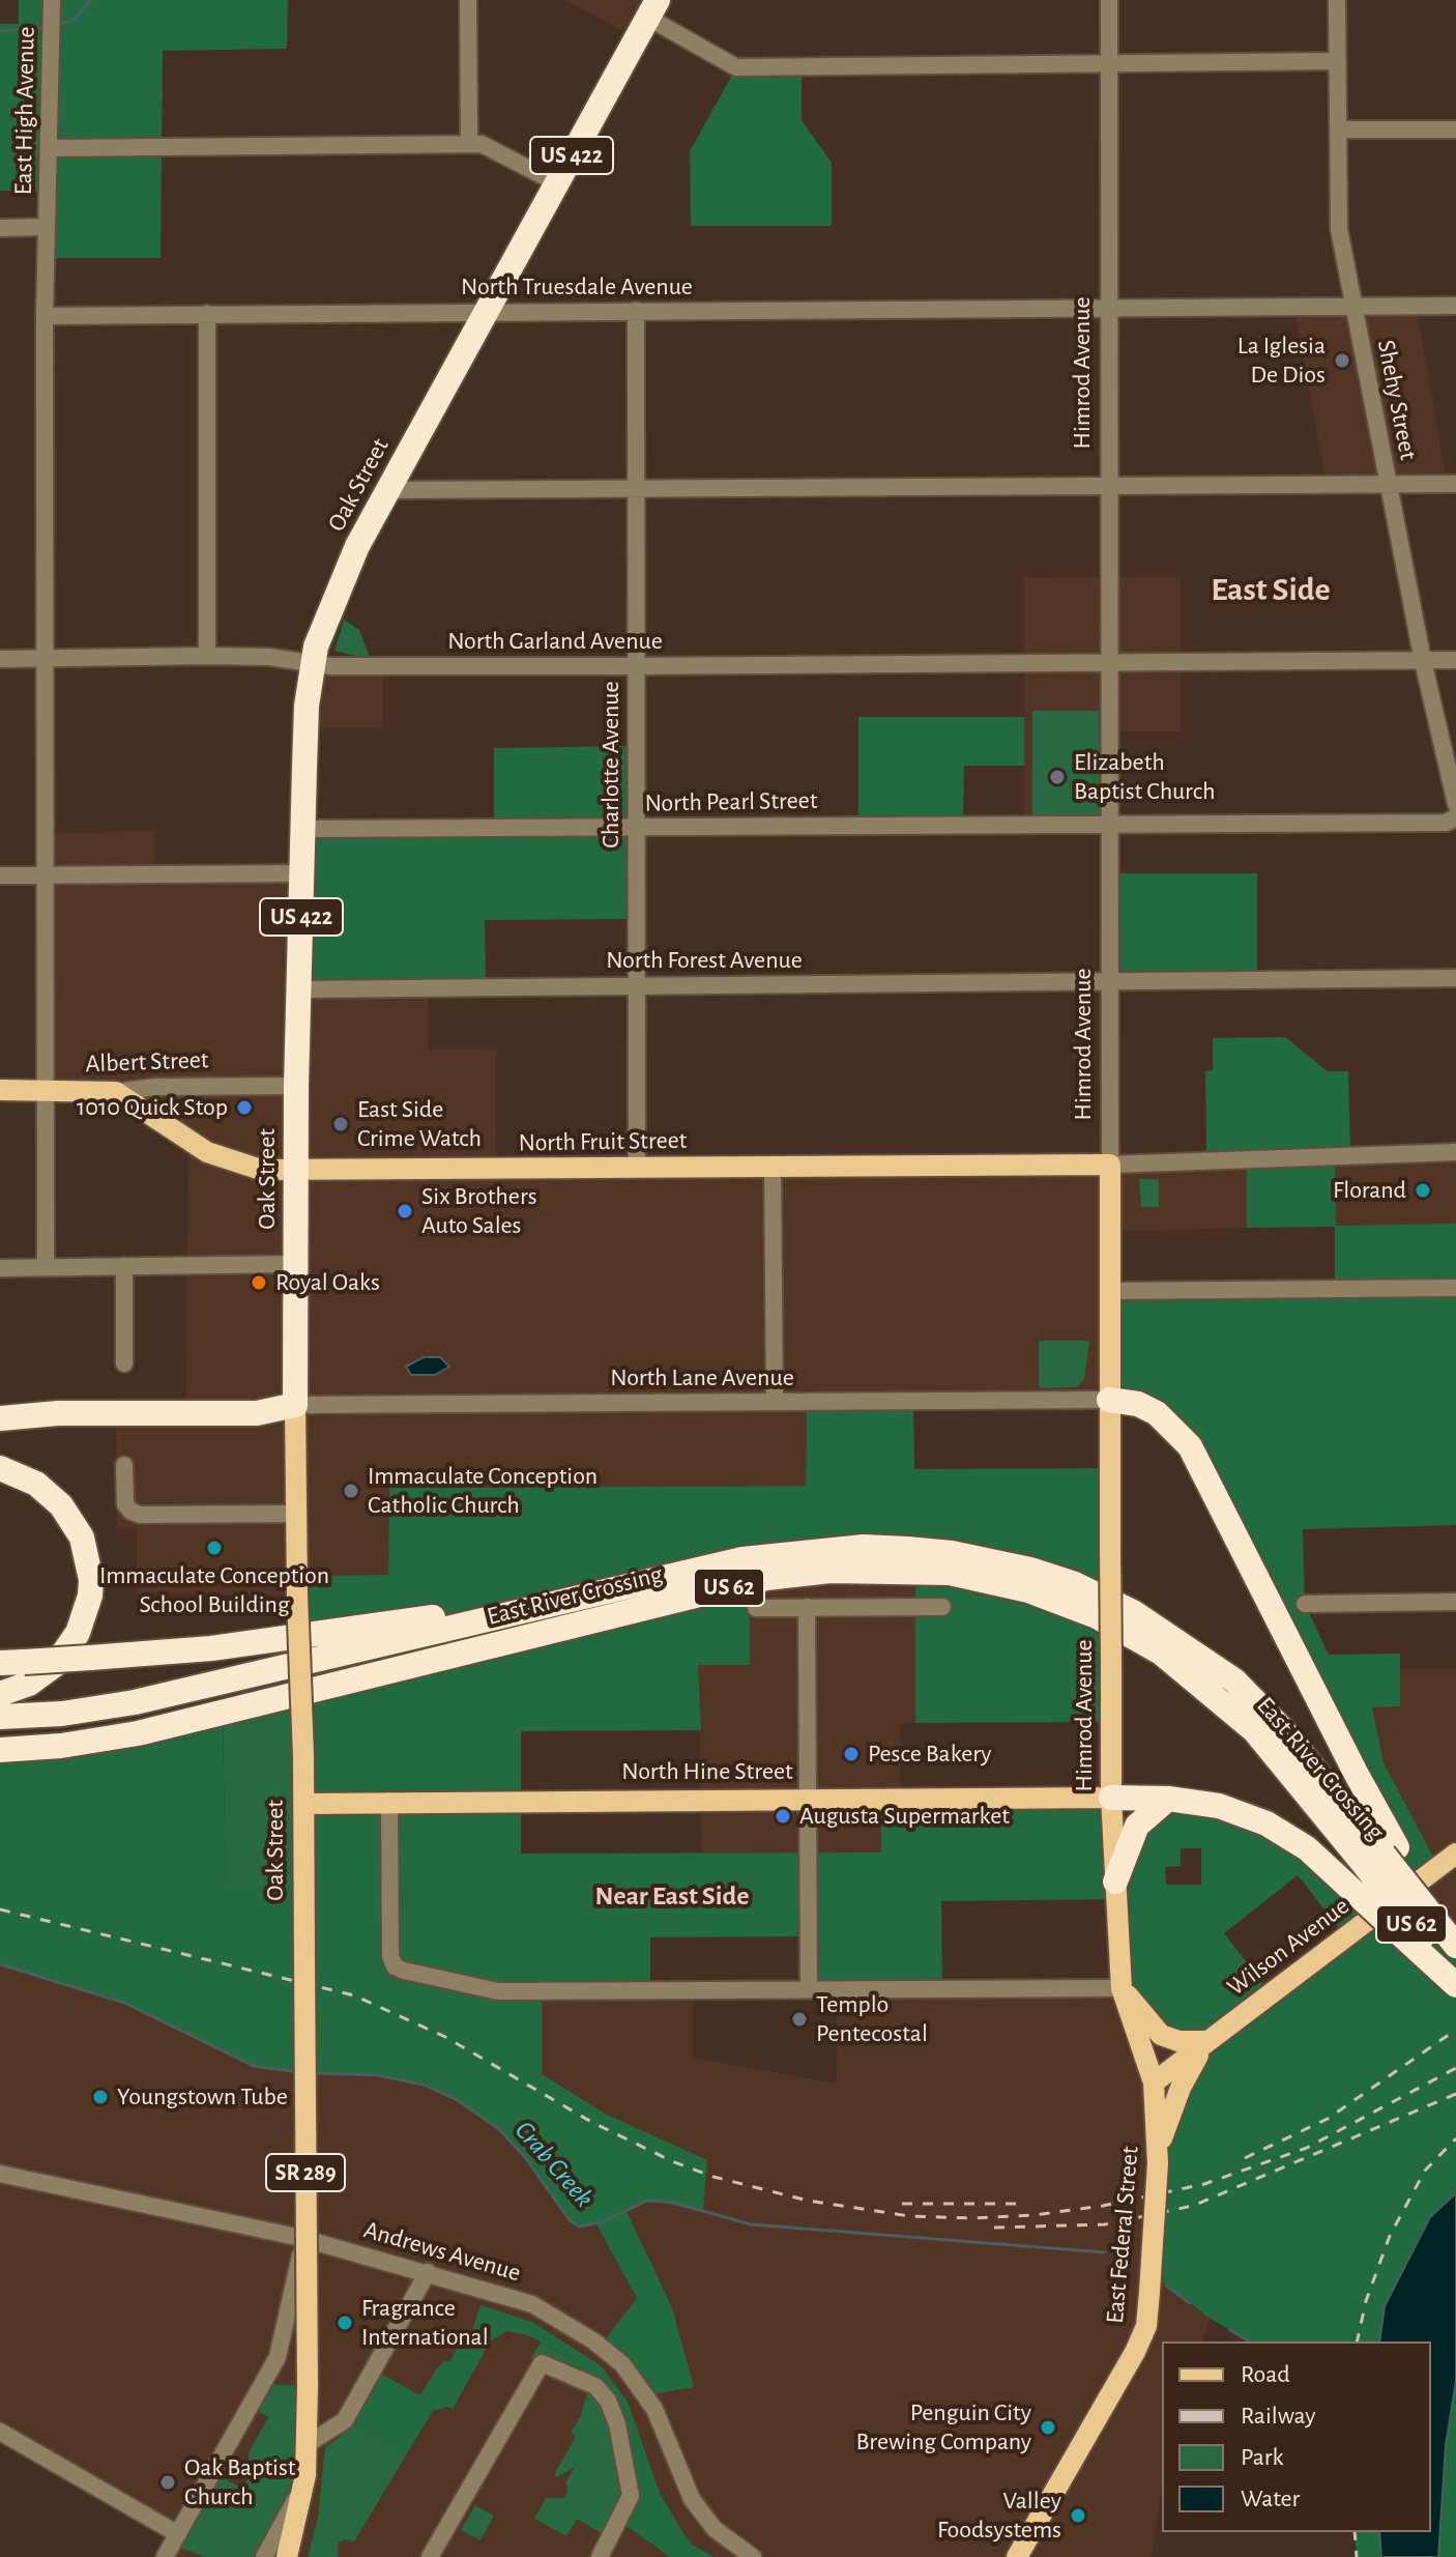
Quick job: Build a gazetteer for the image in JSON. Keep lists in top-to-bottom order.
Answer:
{
  "streets": {
    "highway": [
      "US 422",
      "Oak Street",
      "US 62",
      "East River Crossing"
    ],
    "main road": [
      "Himrod Avenue",
      "Albert Street",
      "North Fruit Street",
      "North Hine Street",
      "Wilson Avenue",
      "SR 289",
      "East Federal Street"
    ],
    "street": [
      "East High Avenue",
      "North Truesdale Avenue",
      "Shehy Street",
      "North Garland Avenue",
      "Charlotte Avenue",
      "North Pearl Street",
      "North Forest Avenue",
      "North Lane Avenue",
      "Andrews Avenue"
    ]
  },
  "crossings": [
    ["East High Avenue", "North Truesdale Avenue"],
    ["East High Avenue", "North Garland Avenue"],
    ["East High Avenue", "Albert Street"],
    ["North Truesdale Avenue", "Himrod Avenue"],
    ["North Truesdale Avenue", "Shehy Street"],
    ["North Truesdale Avenue", "Oak Street"],
    ["North Truesdale Avenue", "Charlotte Avenue"],
    ["Himrod Avenue", "North Garland Avenue"],
    ["Himrod Avenue", "North Pearl Street"],
    ["Himrod Avenue", "North Forest Avenue"],
    ["Himrod Avenue", "North Fruit Street"],
    ["Himrod Avenue", "North Lane Avenue"],
    ["Himrod Avenue", "North Hine Street"],
    ["Himrod Avenue", "Wilson Avenue"],
    ["Himrod Avenue", "East Federal Street"],
    ["Shehy Street", "North Garland Avenue"],
    ["Oak Street", "North Garland Avenue"],
    ["Oak Street", "North Pearl Street"],
    ["Oak Street", "North Forest Avenue"],
    ["Oak Street", "Albert Street"],
    ["Oak Street", "North Fruit Street"],
    ["Oak Street", "North Lane Avenue"],
    ["Oak Street", "North Hine Street"],
    ["Oak Street", "SR 289"],
    ["North Garland Avenue", "Charlotte Avenue"],
    ["Charlotte Avenue", "North Pearl Street"],
    ["Charlotte Avenue", "North Forest Avenue"],
    ["Charlotte Avenue", "North Fruit Street"],
    ["Albert Street", "North Fruit Street"],
    ["Wilson Avenue", "East Federal Street"]
  ],
  "districts": ["East Side", "Near East Side"],
  "water": ["Crab Creek"],
  "places": [
    "La Iglesia De Dios",
    "Elizabeth Baptist Church",
    "1010 Quick Stop",
    "East Side Crime Watch",
    "Florand",
    "Six Brothers Auto Sales",
    "Royal Oaks",
    "Immaculate Conception Catholic Church",
    "Immaculate Conception School Building",
    "Pesce Bakery",
    "Augusta Supermarket",
    "Templo Pentecostal",
    "Youngstown Tube",
    "Fragrance International",
    "Penguin City Brewing Company",
    "Oak Baptist Church",
    "Valley Foodsystems"
  ],
  "legend": [
    "Road",
    "Railway",
    "Park",
    "Water"
  ]
}
